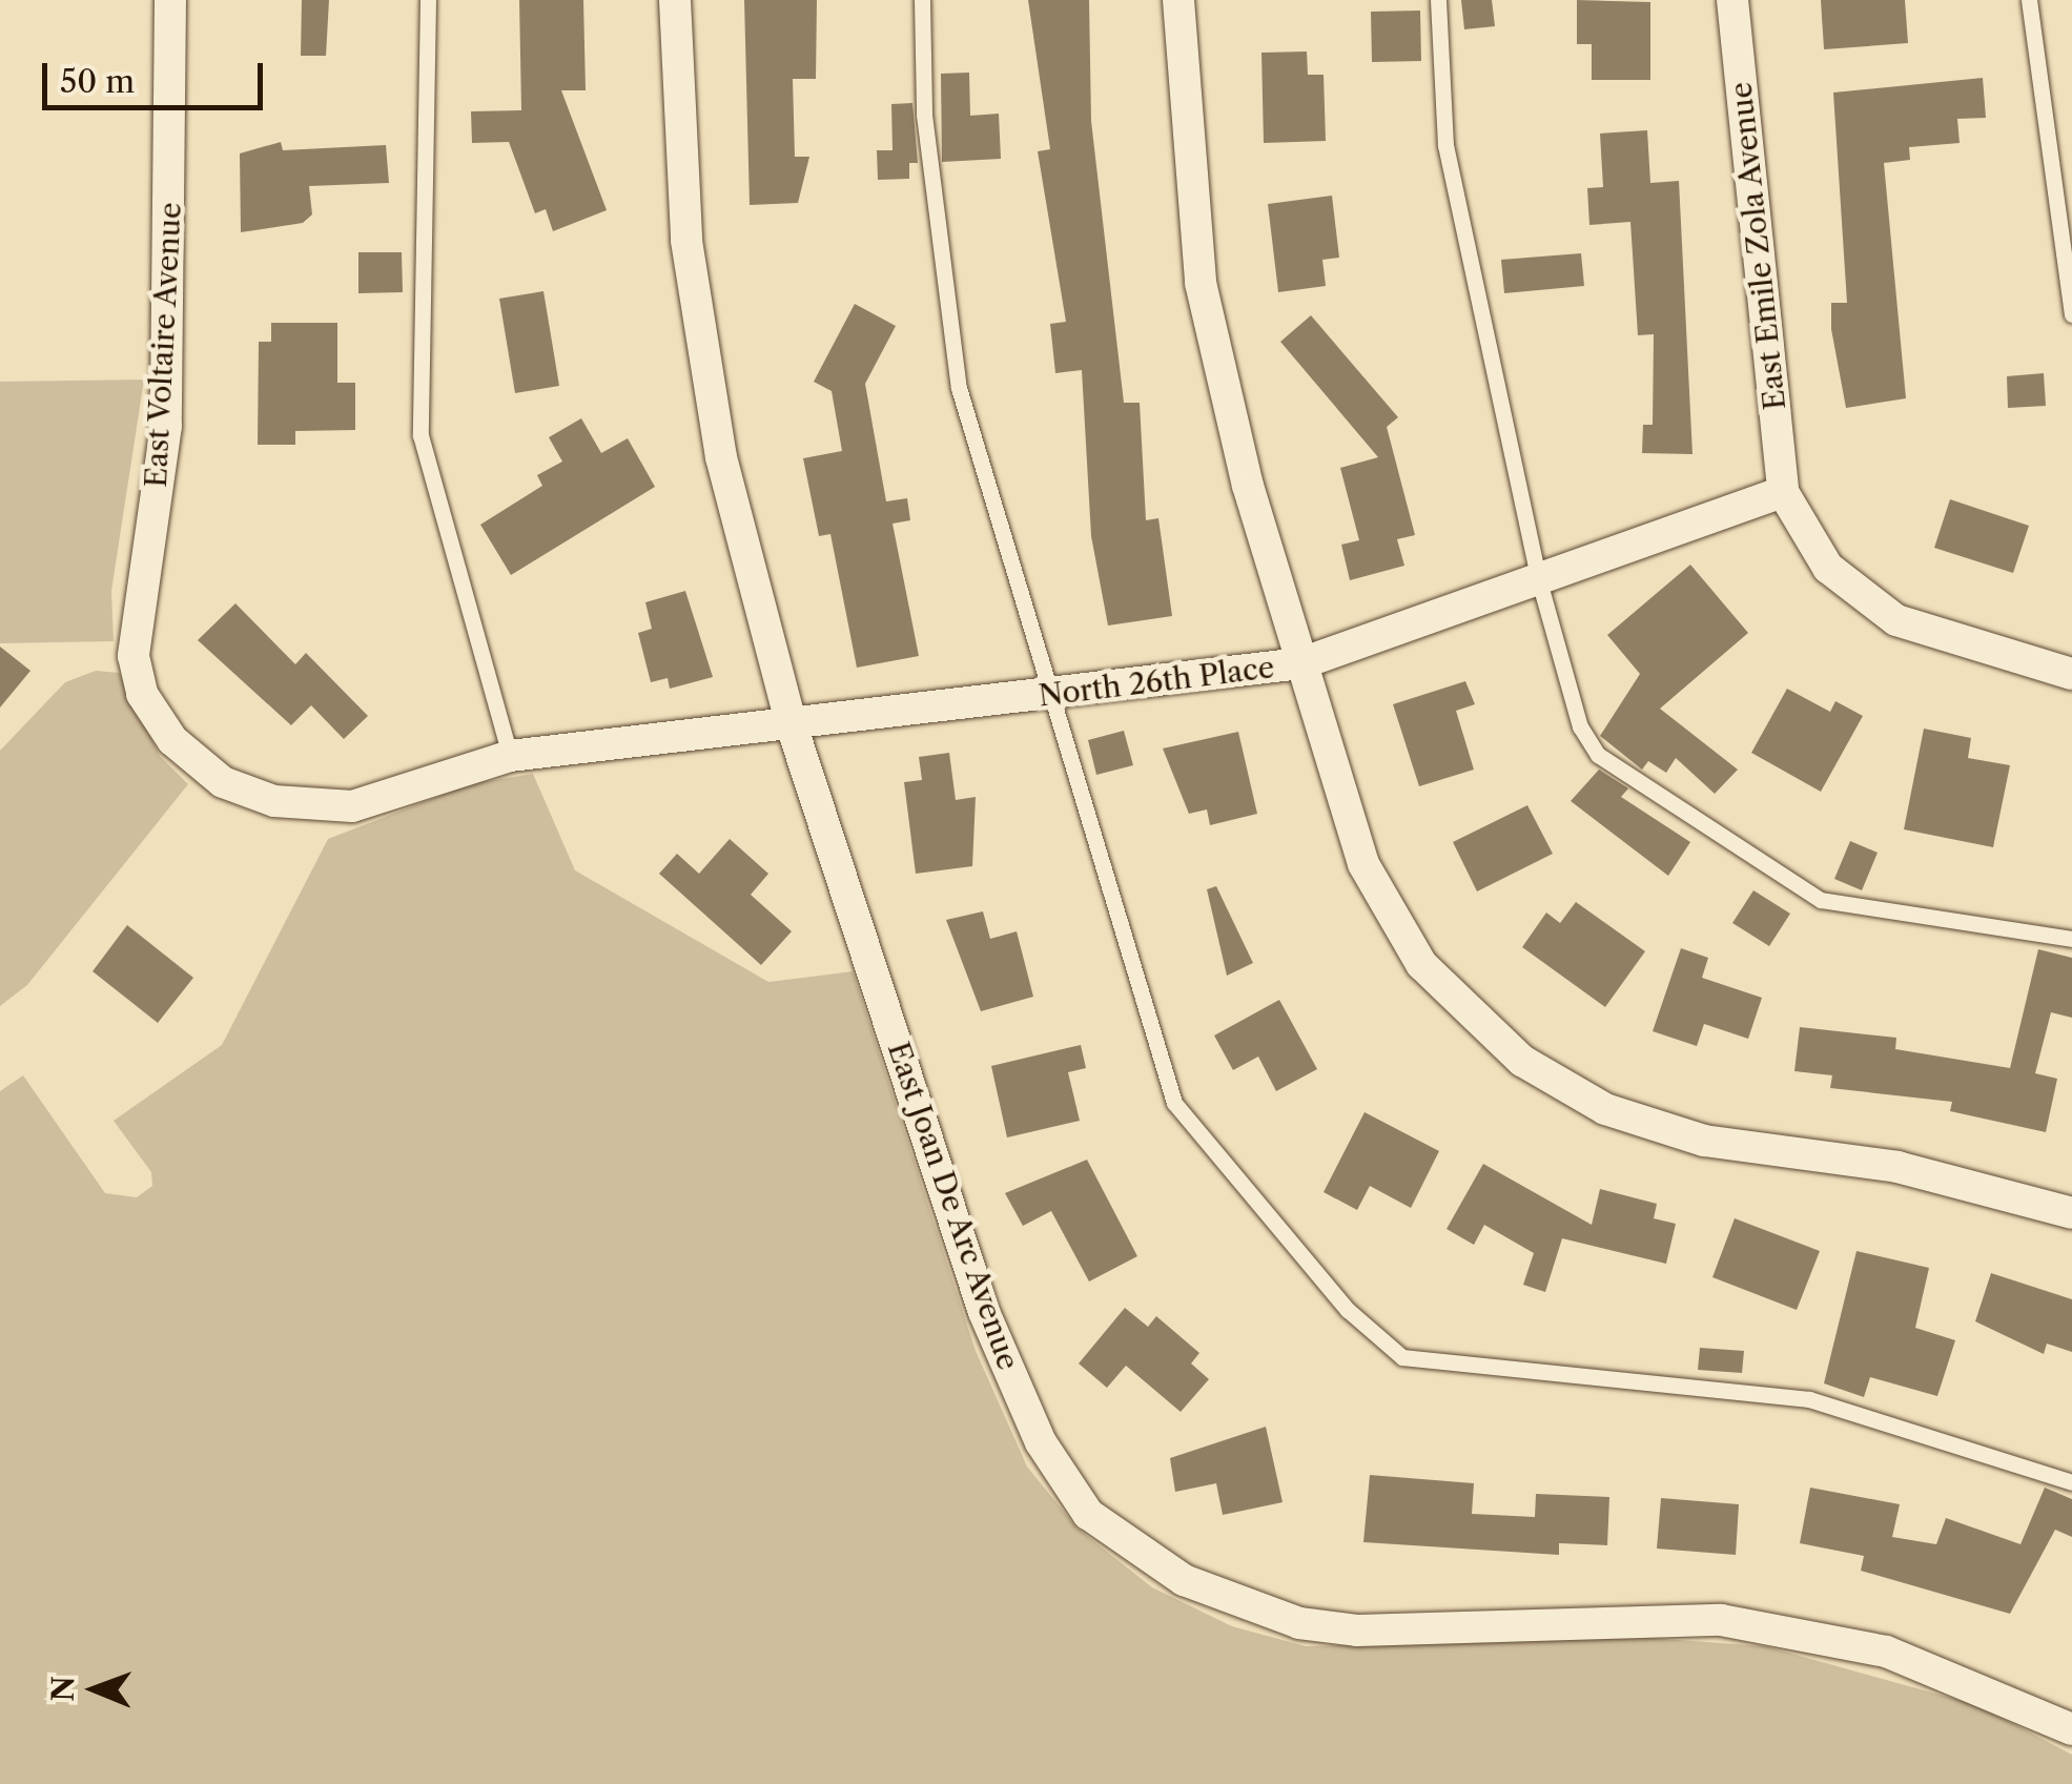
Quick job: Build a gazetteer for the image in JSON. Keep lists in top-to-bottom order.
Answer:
{
  "streets": {
    "street": [
      "East Emile Zola Avenue",
      "East Voltaire Avenue",
      "North 26th Place",
      "East Joan De Arc Avenue"
    ]
  },
  "crossings": [
    ["East Emile Zola Avenue", "North 26th Place"],
    ["East Voltaire Avenue", "North 26th Place"],
    ["North 26th Place", "East Joan De Arc Avenue"]
  ],
  "scale_bar": "50 m",
  "north": "left"
}
